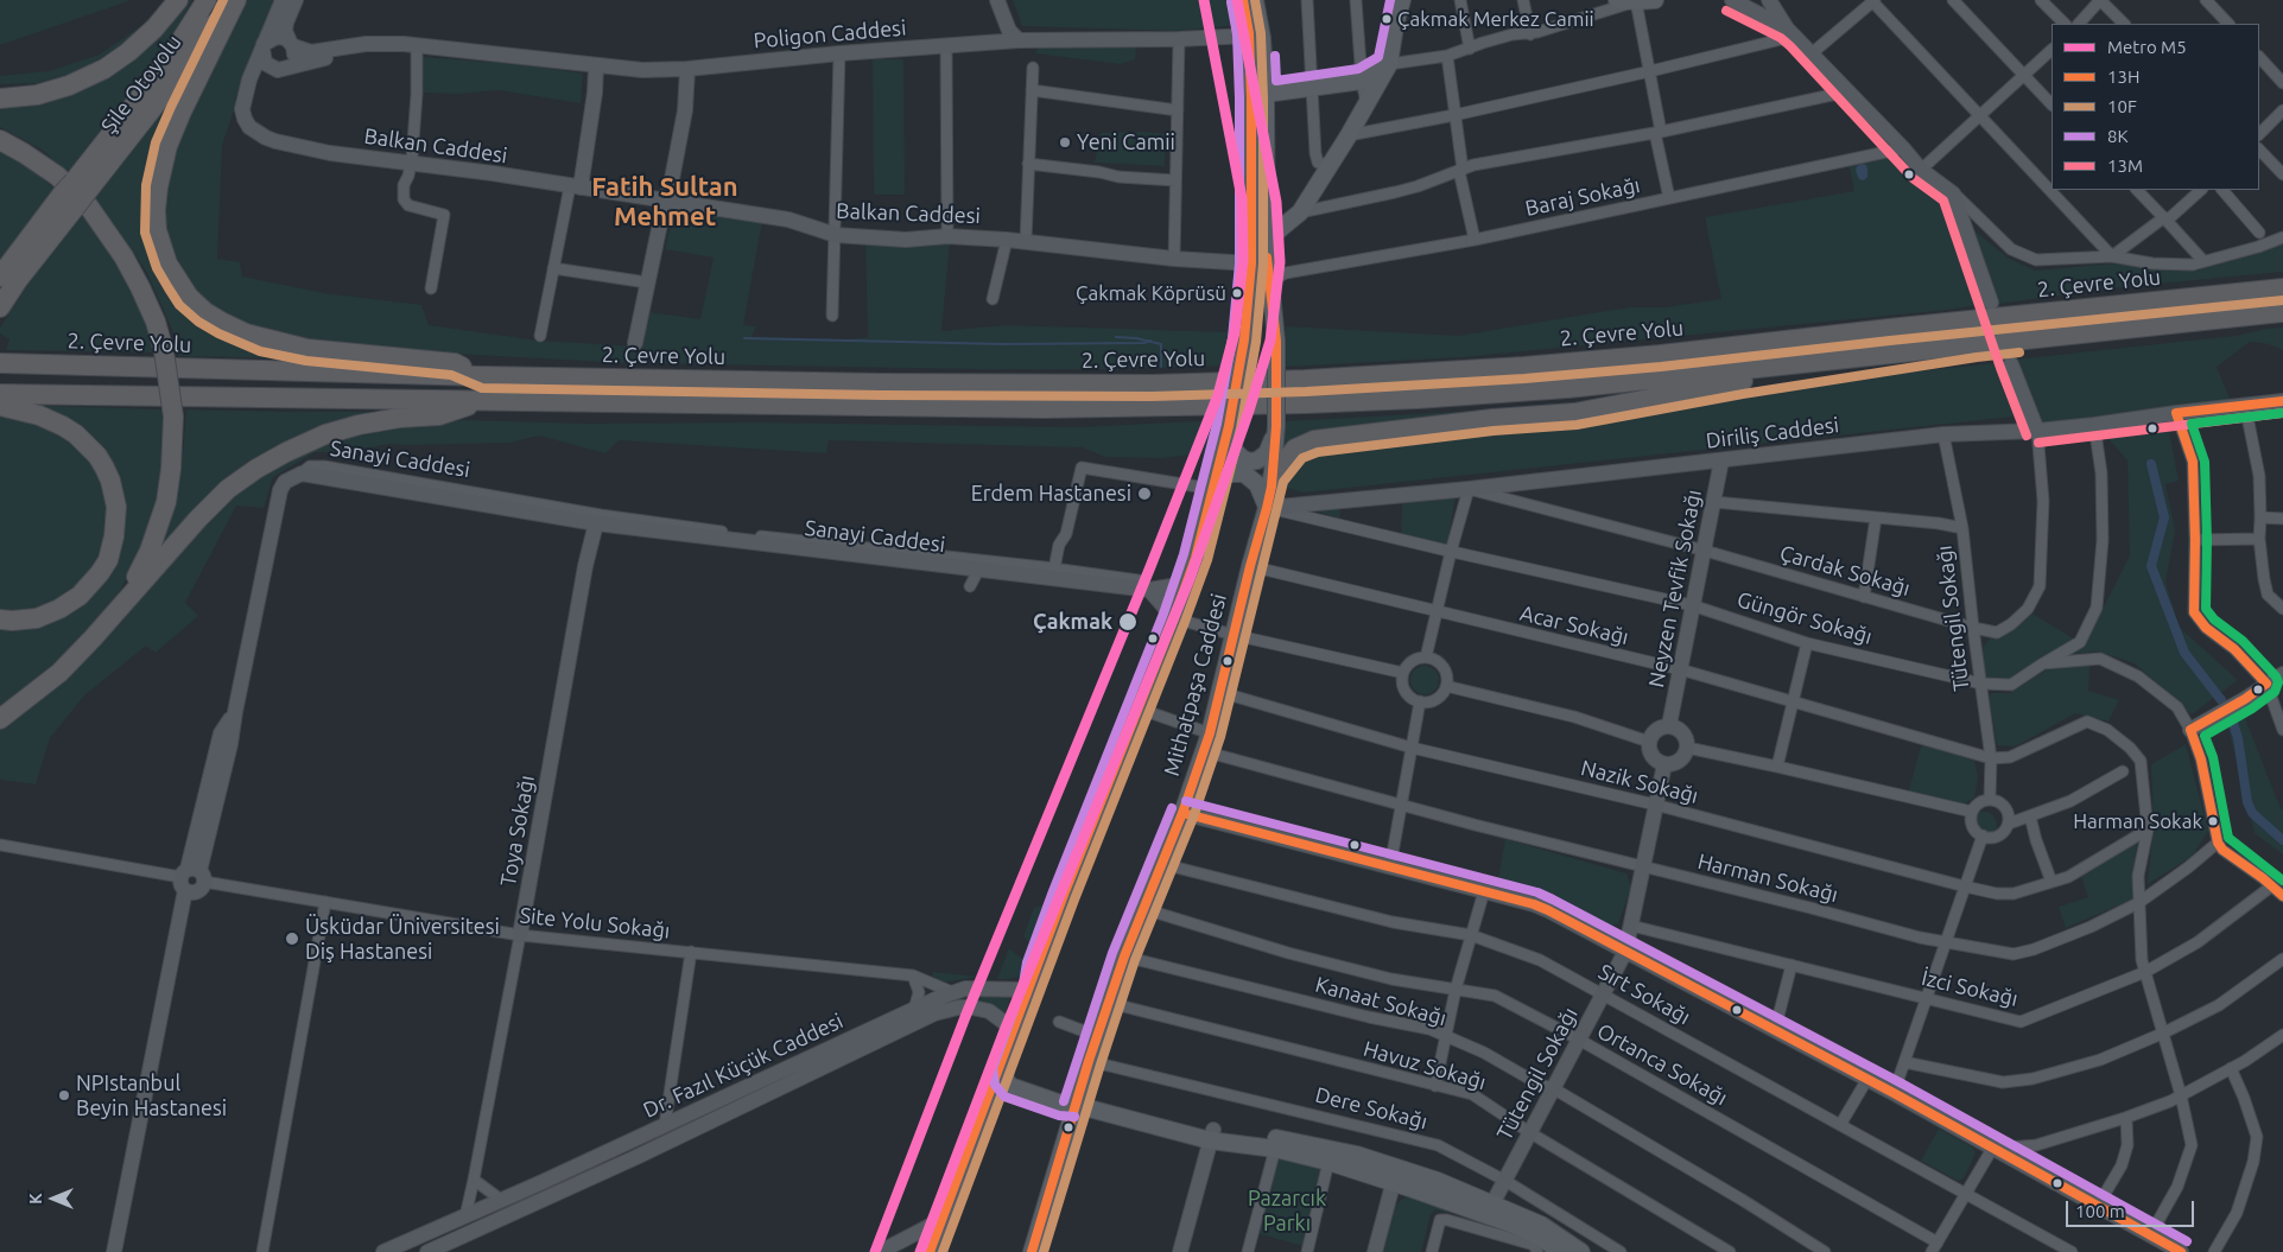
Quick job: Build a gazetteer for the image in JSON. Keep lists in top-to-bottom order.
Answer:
{
  "streets": {
    "highway": ["Şile Otoyolu", "2. Çevre Yolu"],
    "main road": ["Mithatpaşa Caddesi"],
    "street": [
      "Poligon Caddesi",
      "Balkan Caddesi",
      "Baraj Sokağı",
      "Diriliş Caddesi",
      "Sanayi Caddesi",
      "Çardak Sokağı",
      "Neyzen Tevfik Sokağı",
      "Güngör Sokağı",
      "Tütengil Sokağı",
      "Acar Sokağı",
      "Nazik Sokağı",
      "Toya Sokağı",
      "Harman Sokağı",
      "Site Yolu Sokağı",
      "İzci Sokağı",
      "Sırt Sokağı",
      "Kanaat Sokağı",
      "Ortanca Sokağı",
      "Dr. Fazıl Küçük Caddesi",
      "Havuz Sokağı",
      "Dere Sokağı"
    ]
  },
  "crossings": [
    ["Diriliş Caddesi", "Çardak Sokağı"],
    ["Diriliş Caddesi", "Neyzen Tevfik Sokağı"],
    ["Diriliş Caddesi", "Güngör Sokağı"],
    ["Diriliş Caddesi", "Tütengil Sokağı"],
    ["Diriliş Caddesi", "Mithatpaşa Caddesi"],
    ["Sanayi Caddesi", "Toya Sokağı"],
    ["Çardak Sokağı", "Neyzen Tevfik Sokağı"],
    ["Çardak Sokağı", "Tütengil Sokağı"],
    ["Neyzen Tevfik Sokağı", "Güngör Sokağı"],
    ["Neyzen Tevfik Sokağı", "Acar Sokağı"],
    ["Güngör Sokağı", "Tütengil Sokağı"],
    ["Güngör Sokağı", "Mithatpaşa Caddesi"],
    ["Güngör Sokağı", "Harman Sokağı"],
    ["Tütengil Sokağı", "Acar Sokağı"],
    ["Tütengil Sokağı", "Sırt Sokağı"],
    ["Tütengil Sokağı", "Kanaat Sokağı"],
    ["Tütengil Sokağı", "Ortanca Sokağı"],
    ["Tütengil Sokağı", "Havuz Sokağı"],
    ["Tütengil Sokağı", "Dere Sokağı"],
    ["Acar Sokağı", "Mithatpaşa Caddesi"],
    ["Mithatpaşa Caddesi", "Nazik Sokağı"],
    ["Mithatpaşa Caddesi", "Harman Sokağı"],
    ["Mithatpaşa Caddesi", "Sırt Sokağı"],
    ["Mithatpaşa Caddesi", "Kanaat Sokağı"],
    ["Mithatpaşa Caddesi", "Ortanca Sokağı"],
    ["Mithatpaşa Caddesi", "Havuz Sokağı"],
    ["Mithatpaşa Caddesi", "Dere Sokağı"],
    ["Toya Sokağı", "Site Yolu Sokağı"],
    ["Toya Sokağı", "Dr. Fazıl Küçük Caddesi"],
    ["Site Yolu Sokağı", "Dr. Fazıl Küçük Caddesi"]
  ],
  "districts": ["Fatih Sultan Mehmet"],
  "parks": ["Pazarcık Parkı"],
  "places": [
    "Çakmak Merkez Camii",
    "Yeni Camii",
    "Çakmak Köprüsü",
    "Erdem Hastanesi",
    "Çakmak",
    "Harman Sokak",
    "Üsküdar Üniversitesi Diş Hastanesi",
    "NPIstanbul Beyin Hastanesi"
  ],
  "lines": [
    "metro line M5",
    "transit line 13H",
    "transit line 10F",
    "transit line 8K",
    "transit line 13M"
  ],
  "legend": [
    "Metro M5",
    "13H",
    "10F",
    "8K",
    "13M"
  ],
  "scale_bar": "100 m",
  "north": "left"
}
